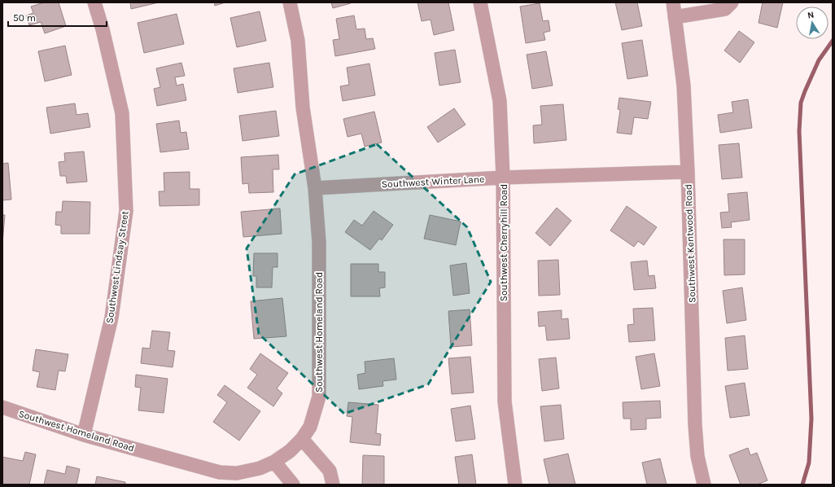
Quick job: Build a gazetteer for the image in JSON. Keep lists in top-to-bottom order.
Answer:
{
  "streets": {
    "street": [
      "Southwest Winter Lane",
      "Southwest Cherryhill Road",
      "Southwest Kentwood Road",
      "Southwest Lindsay Street",
      "Southwest Homeland Road"
    ]
  },
  "crossings": [
    ["Southwest Winter Lane", "Southwest Cherryhill Road"],
    ["Southwest Winter Lane", "Southwest Kentwood Road"],
    ["Southwest Winter Lane", "Southwest Homeland Road"],
    ["Southwest Lindsay Street", "Southwest Homeland Road"]
  ],
  "scale_bar": "50 m",
  "north": "top"
}
